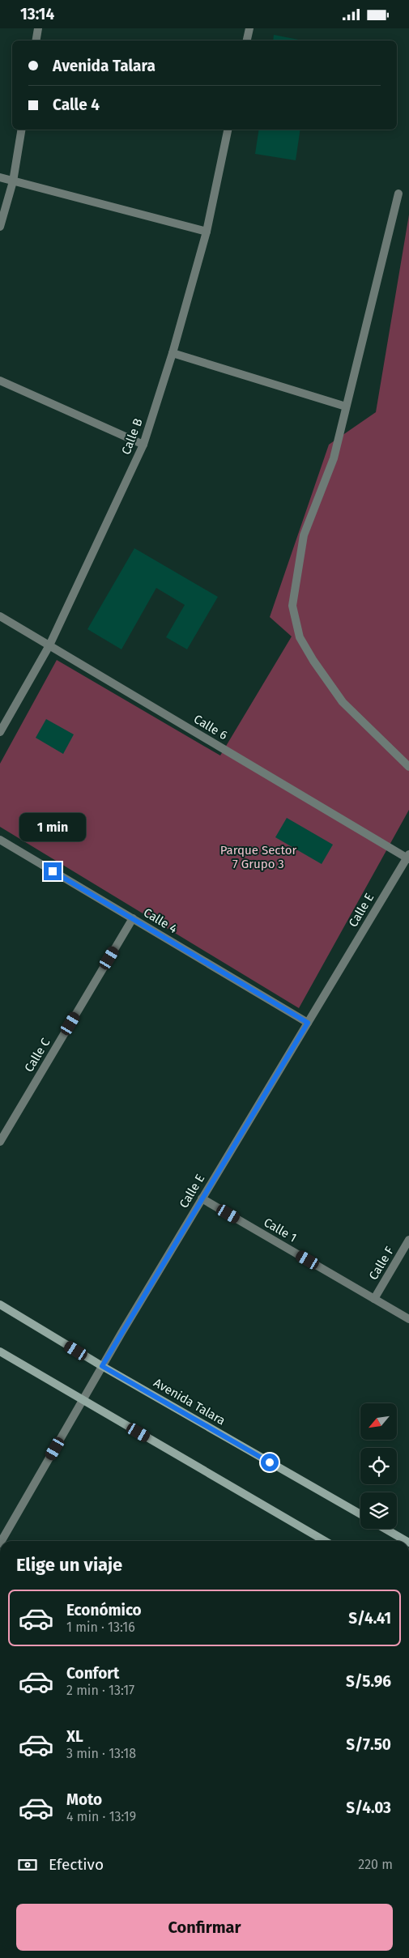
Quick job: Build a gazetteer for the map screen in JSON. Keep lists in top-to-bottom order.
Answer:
{
  "streets": {
    "street": [
      "Calle B",
      "Calle 6",
      "Calle E",
      "Calle 4",
      "Calle C",
      "Calle 1",
      "Calle F",
      "Avenida Talara"
    ]
  },
  "crossings": [
    ["Calle B", "Calle 6"],
    ["Calle 6", "Calle E"],
    ["Calle E", "Calle 4"],
    ["Calle E", "Calle 1"],
    ["Calle E", "Avenida Talara"],
    ["Calle 4", "Calle C"],
    ["Calle 1", "Calle F"]
  ],
  "parks": ["Parque Sector 7 Grupo 3"],
  "north": "bottom left",
  "page": {
    "status": "13:14",
    "banner": ["Avenida Talara", "Calle 4"],
    "bubble": "1 min",
    "heading": "Elige un viaje",
    "list": [
      {
        "name": "Económico",
        "note": "1 min · 13:16",
        "value": "S/4.41"
      },
      {
        "name": "Confort",
        "note": "2 min · 13:17",
        "value": "S/5.96"
      },
      {
        "name": "XL",
        "note": "3 min · 13:18",
        "value": "S/7.50"
      },
      {
        "name": "Moto",
        "note": "4 min · 13:19",
        "value": "S/4.03"
      }
    ],
    "pay": ["Efectivo", "220 m"],
    "buttons": "Confirmar"
  }
}
